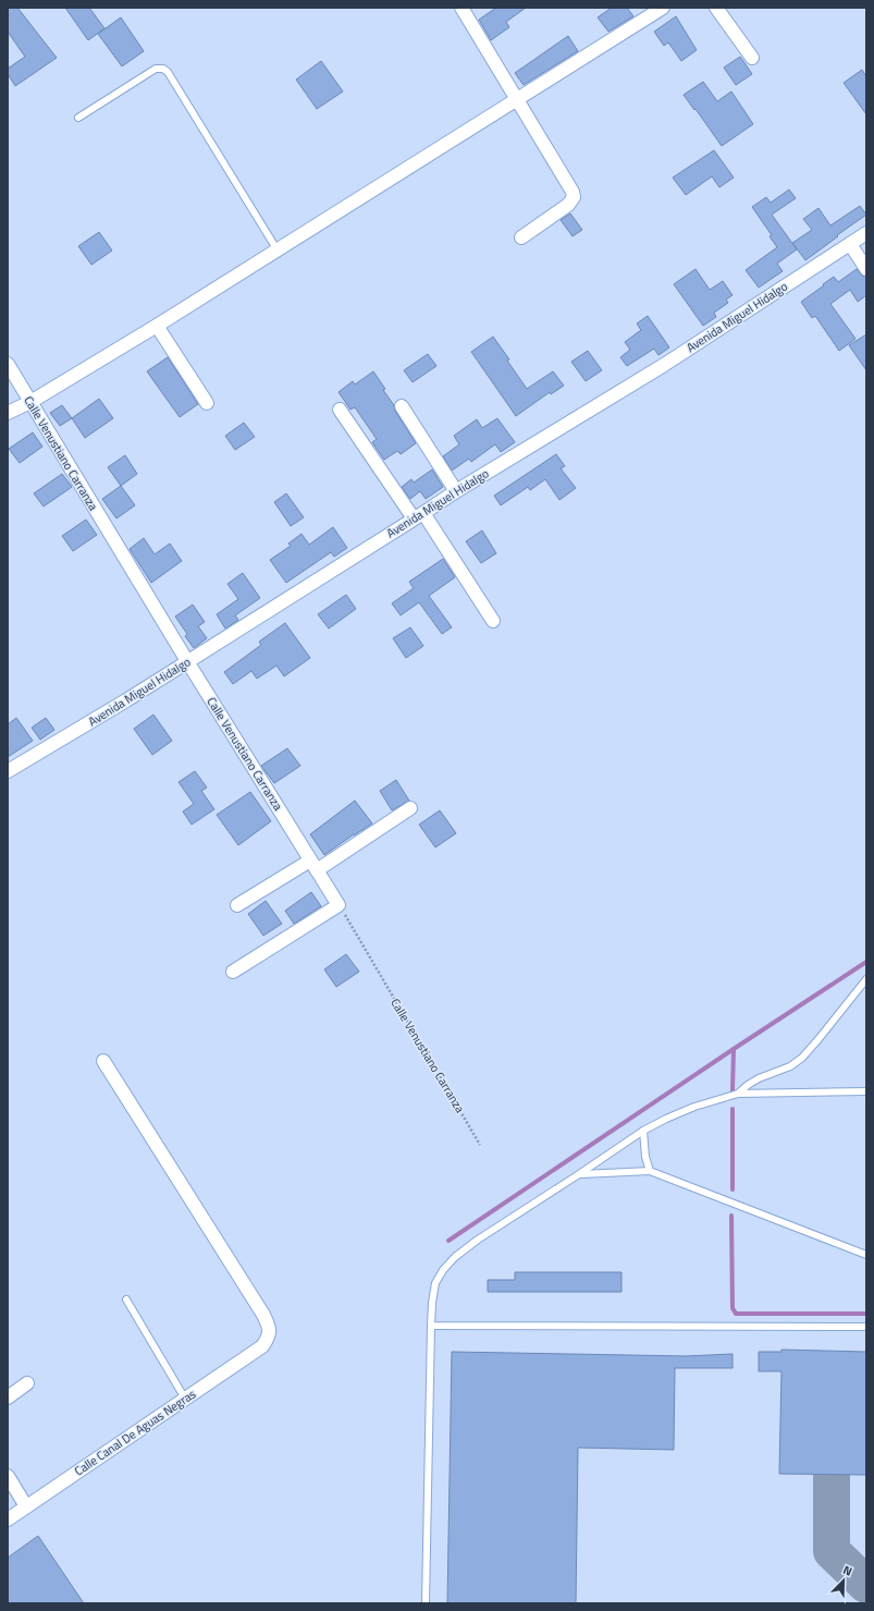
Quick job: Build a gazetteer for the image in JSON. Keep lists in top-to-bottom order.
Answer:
{
  "streets": {
    "street": ["Avenida Miguel Hidalgo", "Calle Venustiano Carranza", "Calle Canal De Aguas Negras"]
  },
  "crossings": [
    ["Avenida Miguel Hidalgo", "Calle Venustiano Carranza"]
  ],
  "north": "top right"
}
